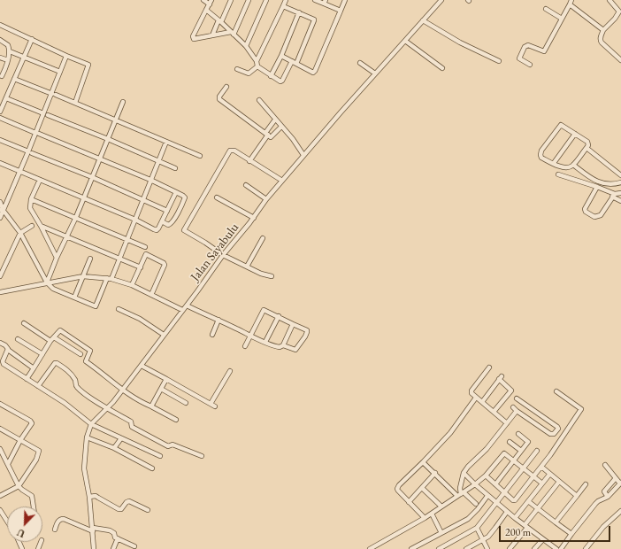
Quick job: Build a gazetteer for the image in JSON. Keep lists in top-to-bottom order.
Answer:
{
  "streets": {
    "street": ["Jalan Sayabulu"]
  },
  "scale_bar": "200 m",
  "north": "bottom left"
}
